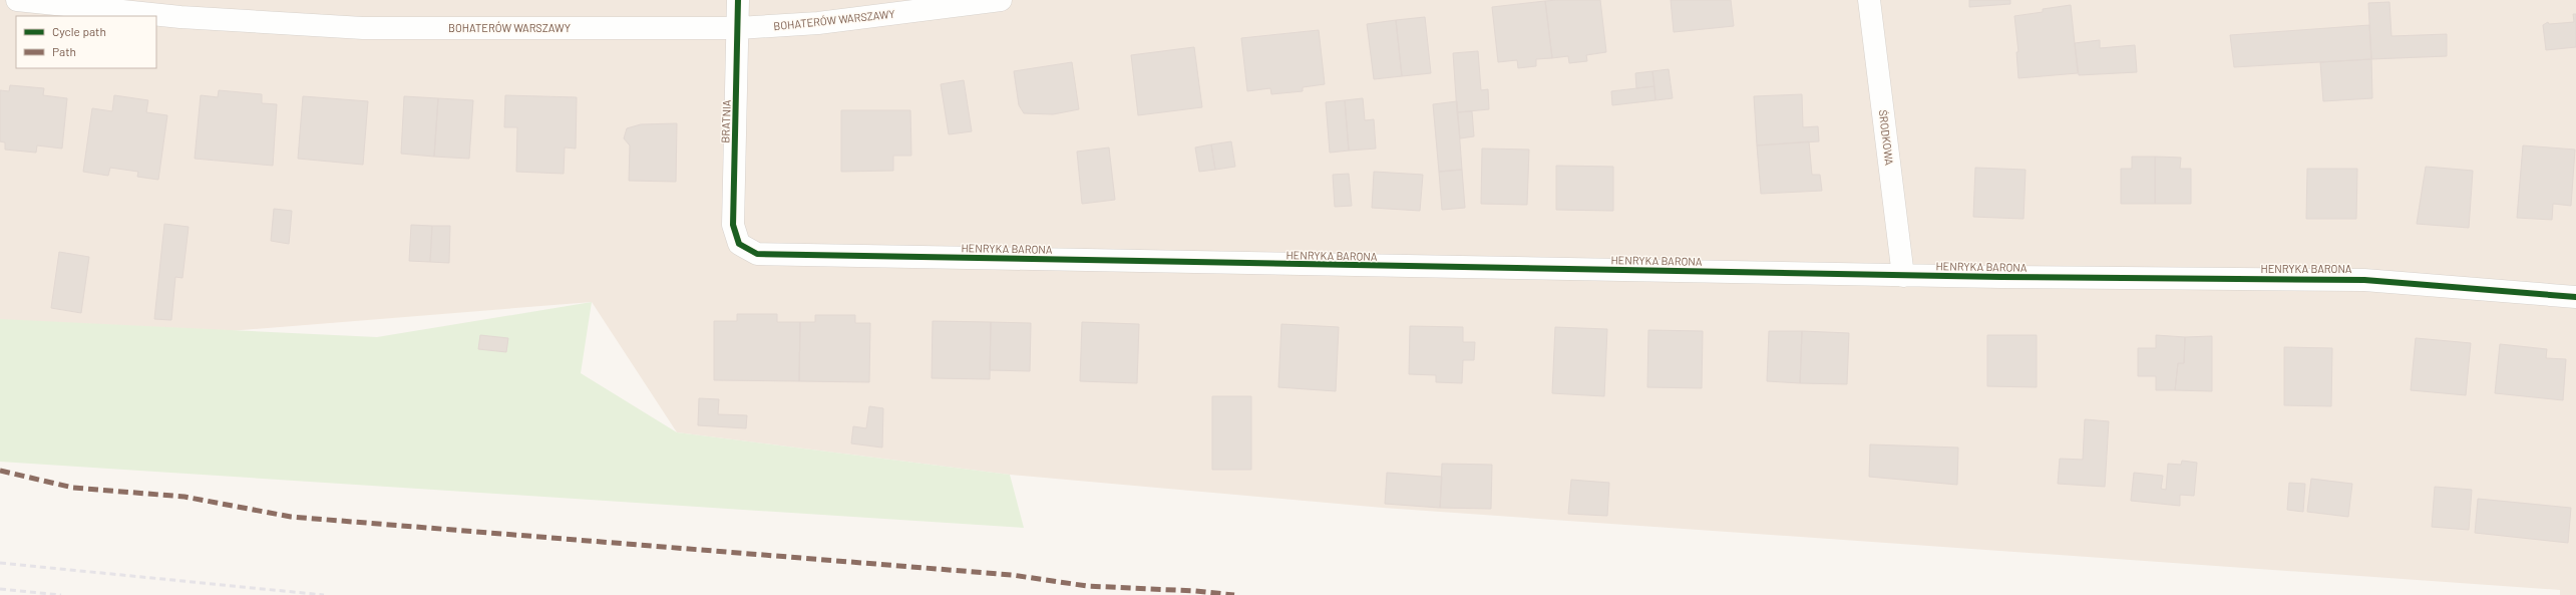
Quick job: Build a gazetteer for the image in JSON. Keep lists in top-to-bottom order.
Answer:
{
  "streets": {
    "street": [
      "BOHATERÓW WARSZAWY",
      "BRATNIA",
      "ŚRODKOWA",
      "HENRYKA BARONA"
    ]
  },
  "crossings": [
    ["BOHATERÓW WARSZAWY", "BRATNIA"],
    ["BRATNIA", "HENRYKA BARONA"],
    ["ŚRODKOWA", "HENRYKA BARONA"]
  ],
  "legend": ["Cycle path", "Path"]
}
